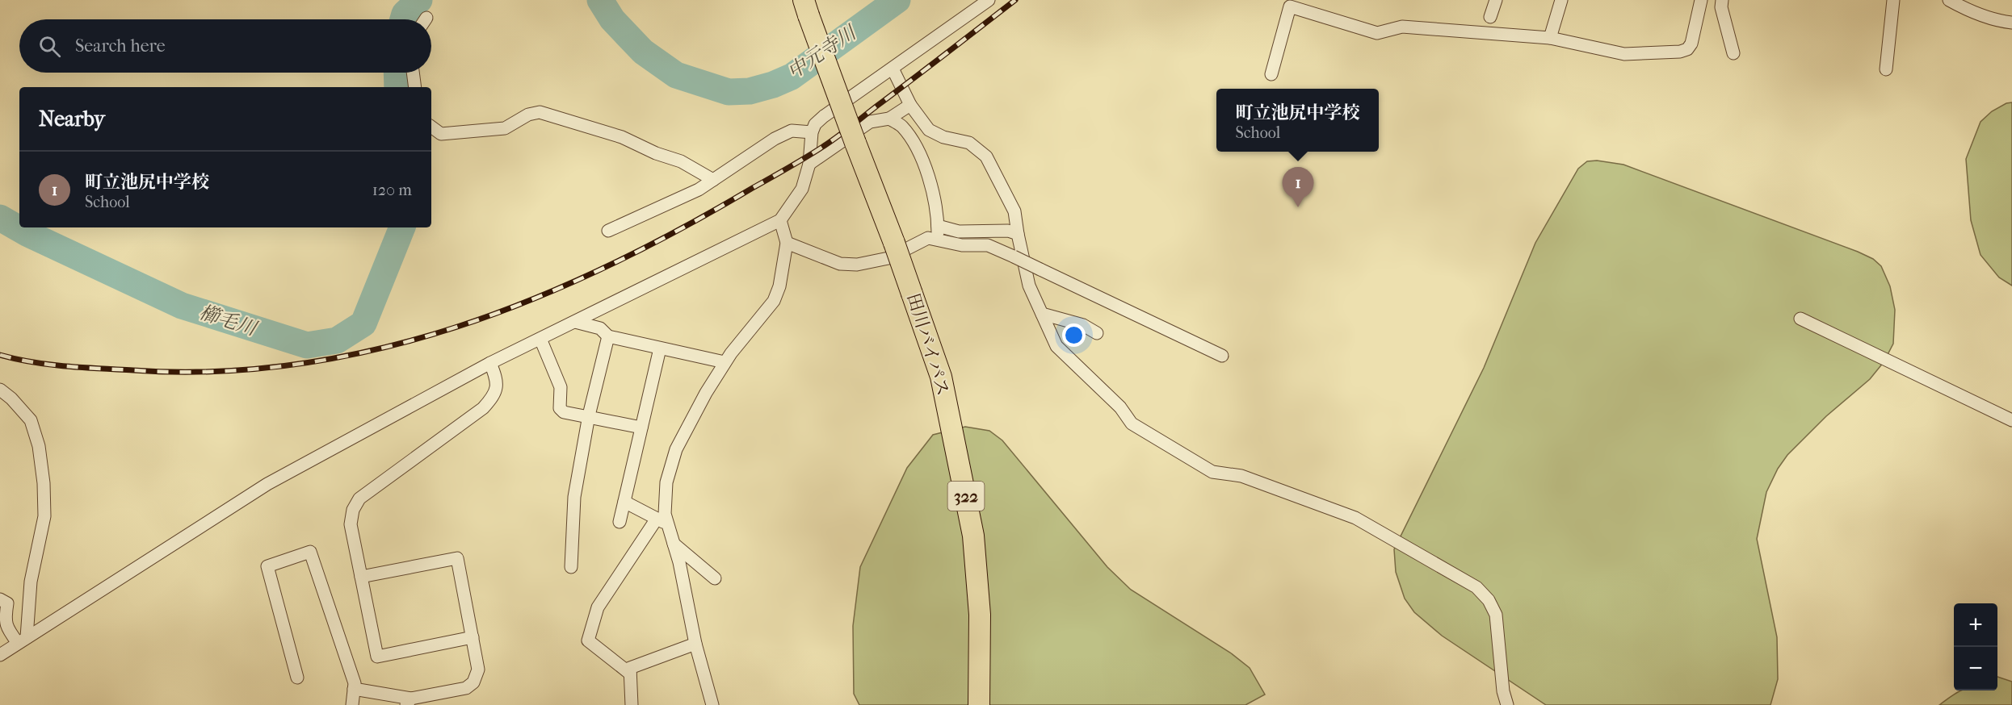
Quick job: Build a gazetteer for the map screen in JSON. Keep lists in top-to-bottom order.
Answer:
{
  "streets": {
    "highway": ["田川バイパス", "322"]
  },
  "water": ["中元寺川", "櫛毛川"],
  "page": {
    "search": "Search here",
    "heading": "Nearby",
    "popup": ["町立池尻中学校", "School"],
    "list": [
      {
        "mark": "1",
        "name": "町立池尻中学校",
        "note": "School",
        "value": "120 m"
      }
    ],
    "pins": "1",
    "map_buttons": ["+", "−"]
  }
}
